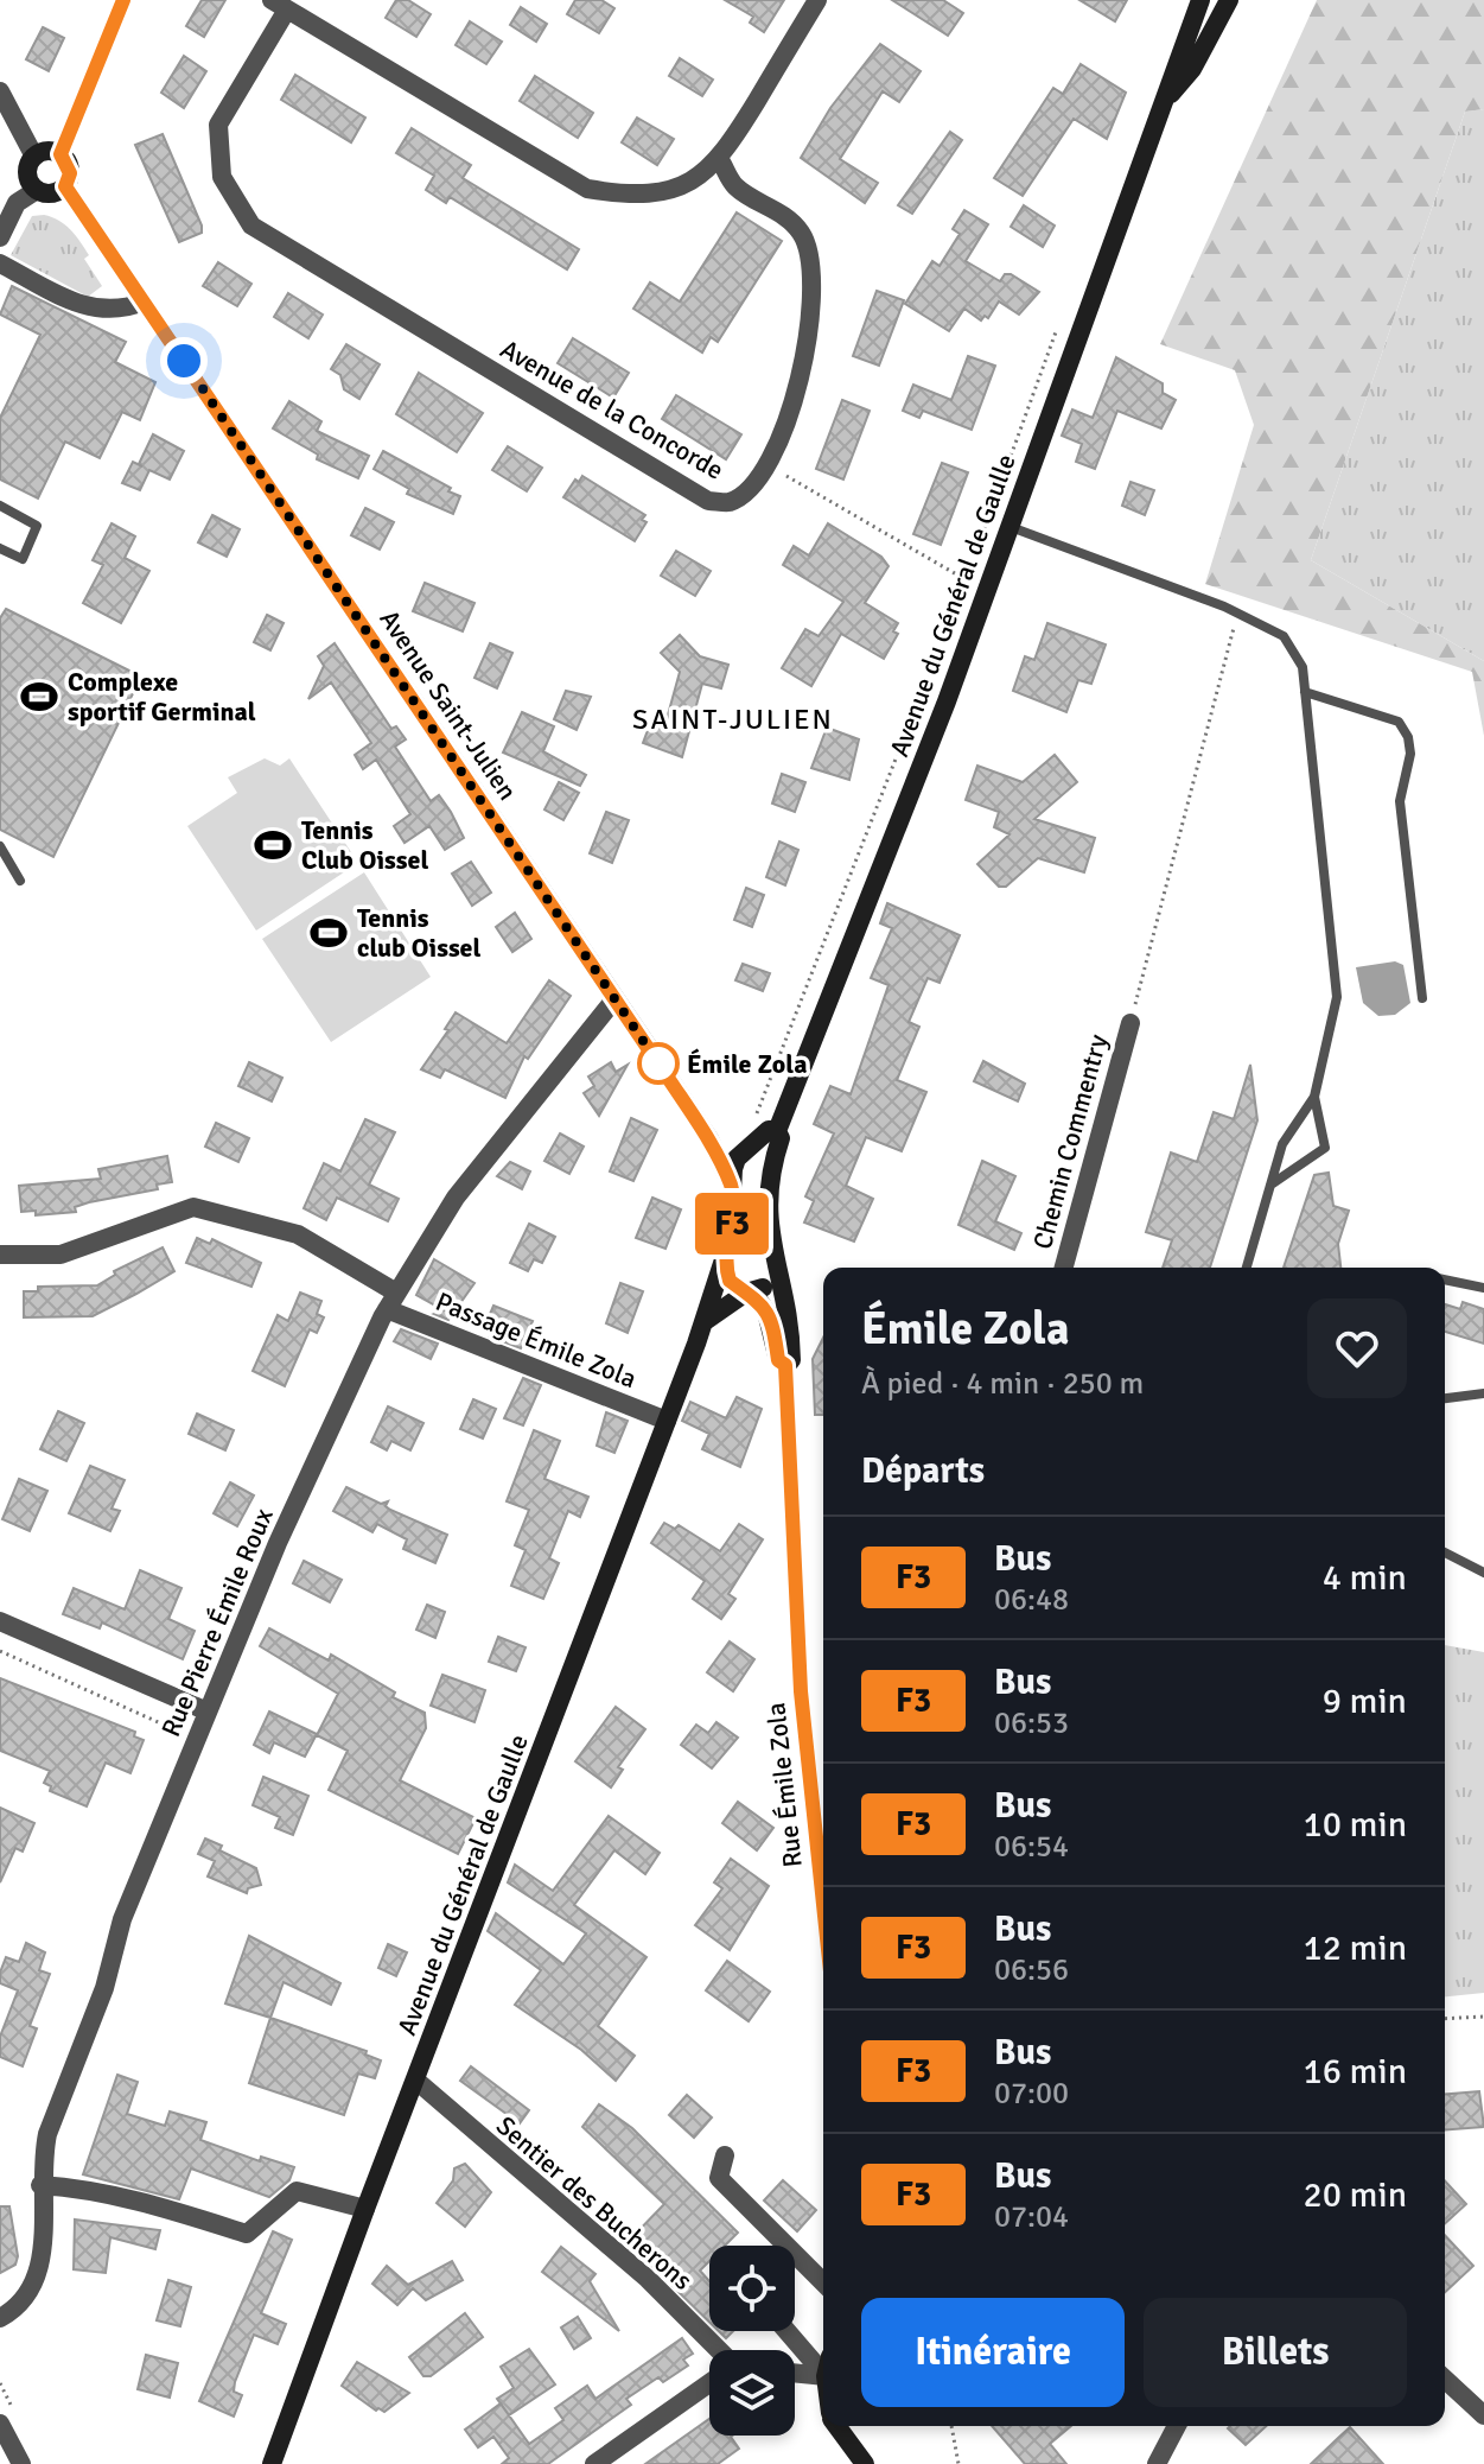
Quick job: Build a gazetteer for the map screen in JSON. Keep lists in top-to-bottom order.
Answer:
{
  "streets": {
    "main road": ["Avenue du Général de Gaulle", "Avenue Saint-Julien", "Rue Émile Zola"],
    "street": [
      "Avenue de la Concorde",
      "Chemin Commentry",
      "Passage Émile Zola",
      "Rue Pierre Émile Roux",
      "Sentier des Bucherons"
    ]
  },
  "crossings": [
    ["Avenue du Général de Gaulle", "Avenue Saint-Julien"],
    ["Avenue du Général de Gaulle", "Passage Émile Zola"],
    ["Avenue du Général de Gaulle", "Rue Émile Zola"],
    ["Avenue du Général de Gaulle", "Sentier des Bucherons"],
    ["Avenue Saint-Julien", "Rue Pierre Émile Roux"],
    ["Passage Émile Zola", "Rue Pierre Émile Roux"]
  ],
  "districts": ["SAINT-JULIEN"],
  "places": {
    "sports": ["Complexe sportif Germinal", "Tennis Club Oissel", "Tennis club Oissel"],
    "other": ["Émile Zola"]
  },
  "lines": ["bus line F3"],
  "page": {
    "on_map": "F3",
    "heading": [
      ["Émile Zola", "À pied · 4 min · 250 m"],
      "Départs"
    ],
    "list": [
      {
        "mark": "F3",
        "name": "Bus",
        "note": "06:48",
        "value": "4 min"
      },
      {
        "mark": "F3",
        "name": "Bus",
        "note": "06:53",
        "value": "9 min"
      },
      {
        "mark": "F3",
        "name": "Bus",
        "note": "06:54",
        "value": "10 min"
      },
      {
        "mark": "F3",
        "name": "Bus",
        "note": "06:56",
        "value": "12 min"
      },
      {
        "mark": "F3",
        "name": "Bus",
        "note": "07:00",
        "value": "16 min"
      },
      {
        "mark": "F3",
        "name": "Bus",
        "note": "07:04",
        "value": "20 min"
      }
    ],
    "buttons": ["Itinéraire", "Billets"]
  }
}
